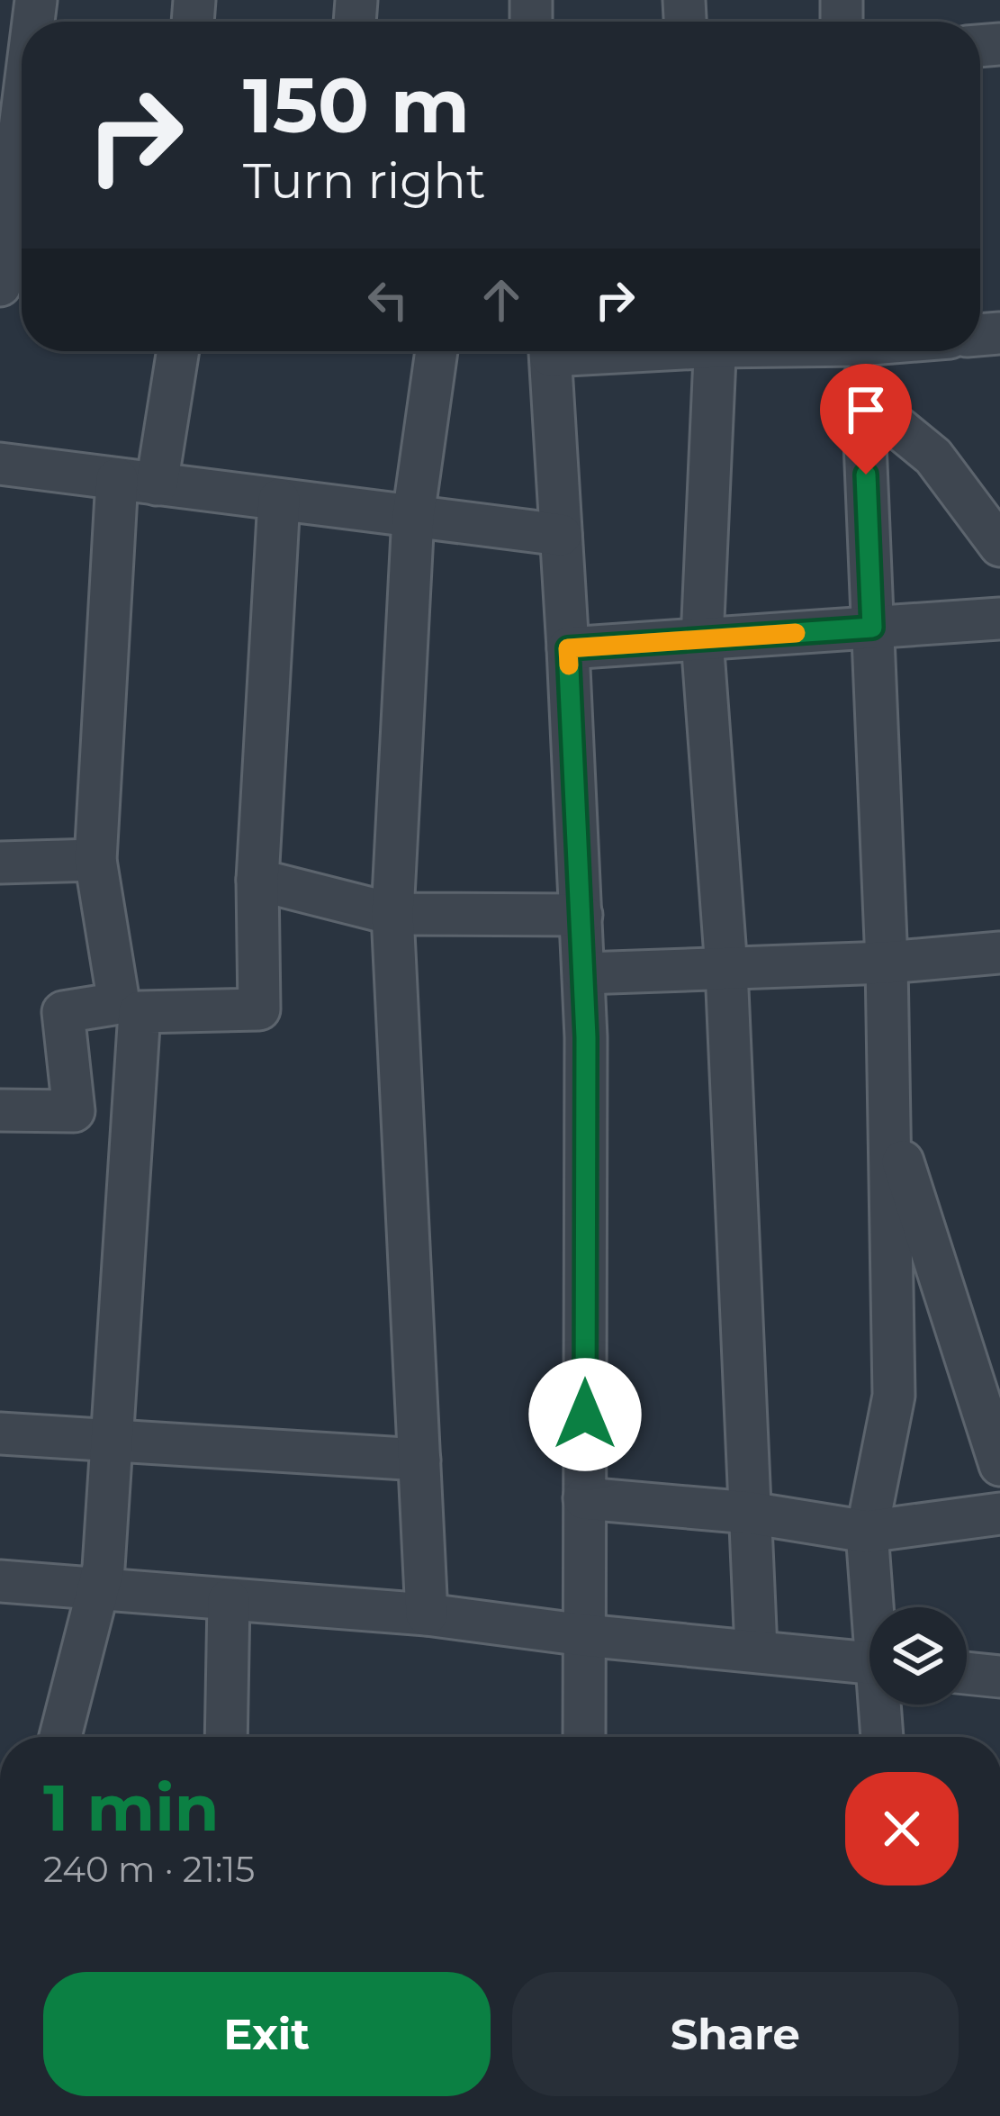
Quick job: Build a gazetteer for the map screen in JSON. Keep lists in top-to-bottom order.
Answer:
{
  "page": {
    "turn": ["150 m", "Turn right"],
    "heading": ["1 min", "240 m · 21:15"],
    "buttons": ["Exit", "Share"]
  }
}
